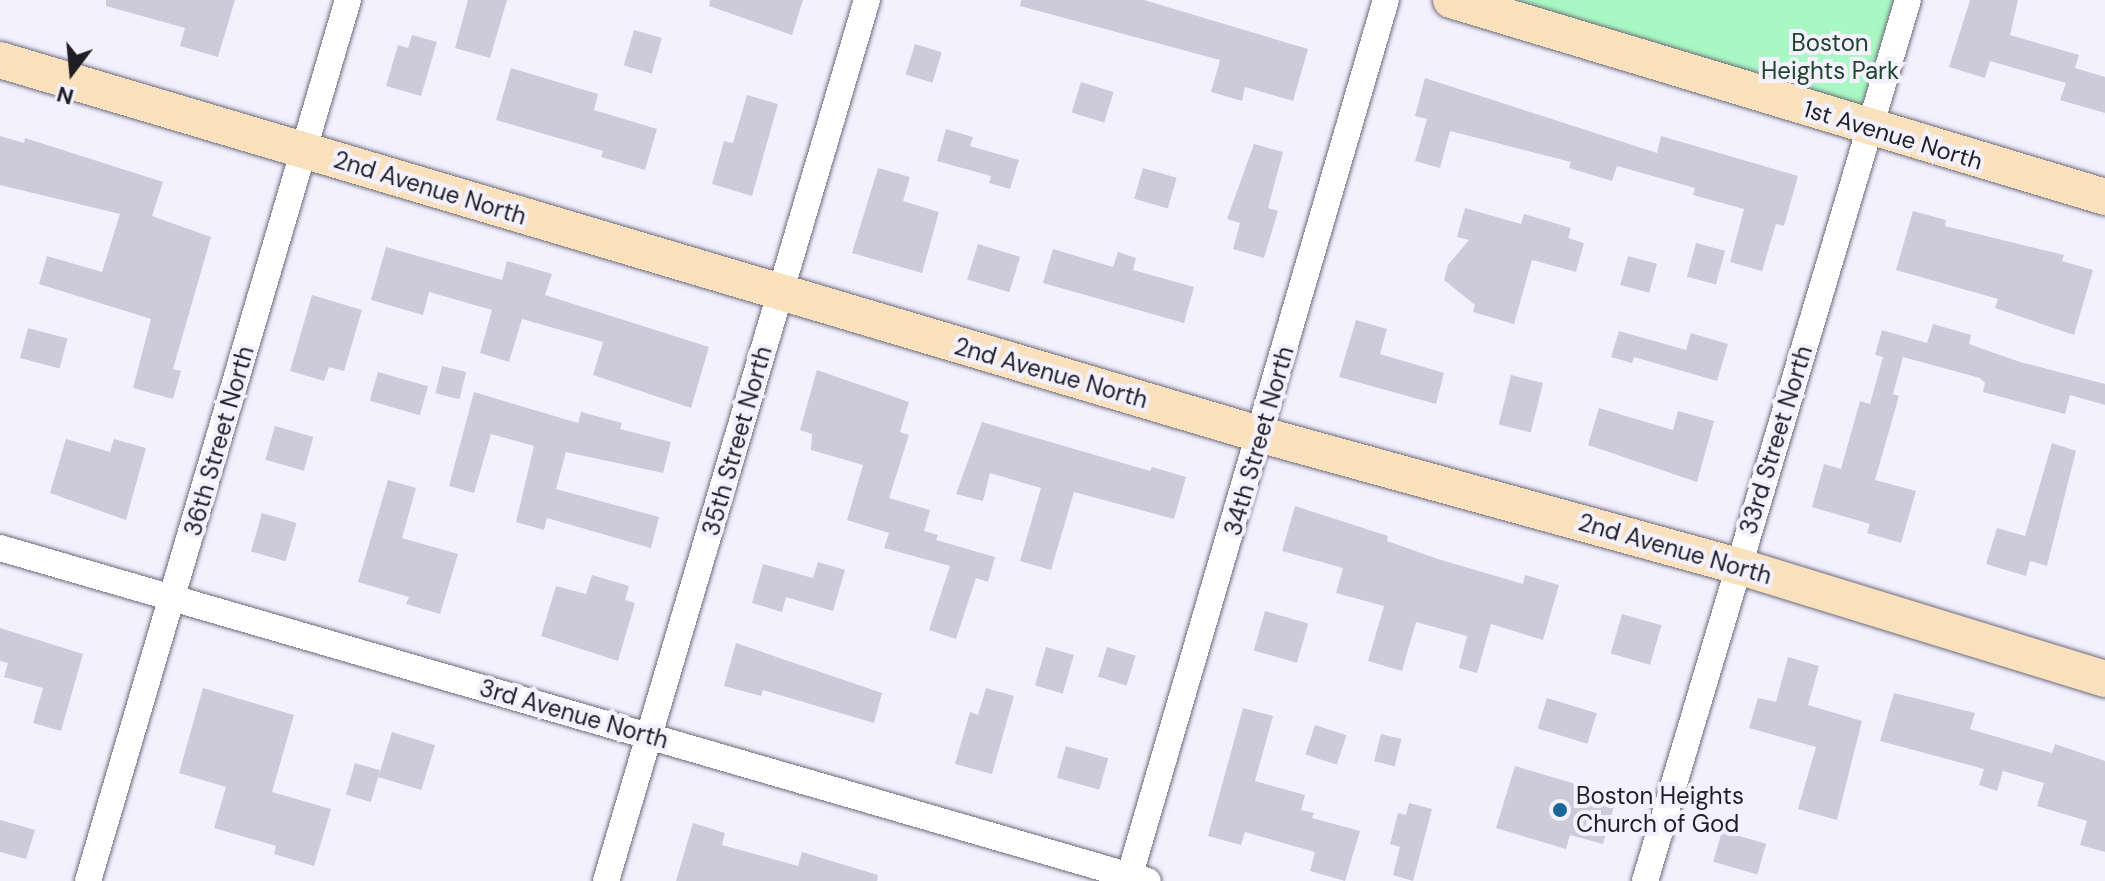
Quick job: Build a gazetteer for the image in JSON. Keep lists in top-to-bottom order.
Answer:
{
  "streets": {
    "main road": ["1st Avenue North", "2nd Avenue North"],
    "street": [
      "33rd Street North",
      "36th Street North",
      "35th Street North",
      "34th Street North",
      "3rd Avenue North"
    ]
  },
  "crossings": [
    ["1st Avenue North", "33rd Street North"],
    ["2nd Avenue North", "33rd Street North"],
    ["2nd Avenue North", "36th Street North"],
    ["2nd Avenue North", "35th Street North"],
    ["2nd Avenue North", "34th Street North"],
    ["36th Street North", "3rd Avenue North"],
    ["35th Street North", "3rd Avenue North"],
    ["34th Street North", "3rd Avenue North"]
  ],
  "parks": ["Boston Heights Park"],
  "places": ["Boston Heights Church of God"],
  "north": "bottom"
}
